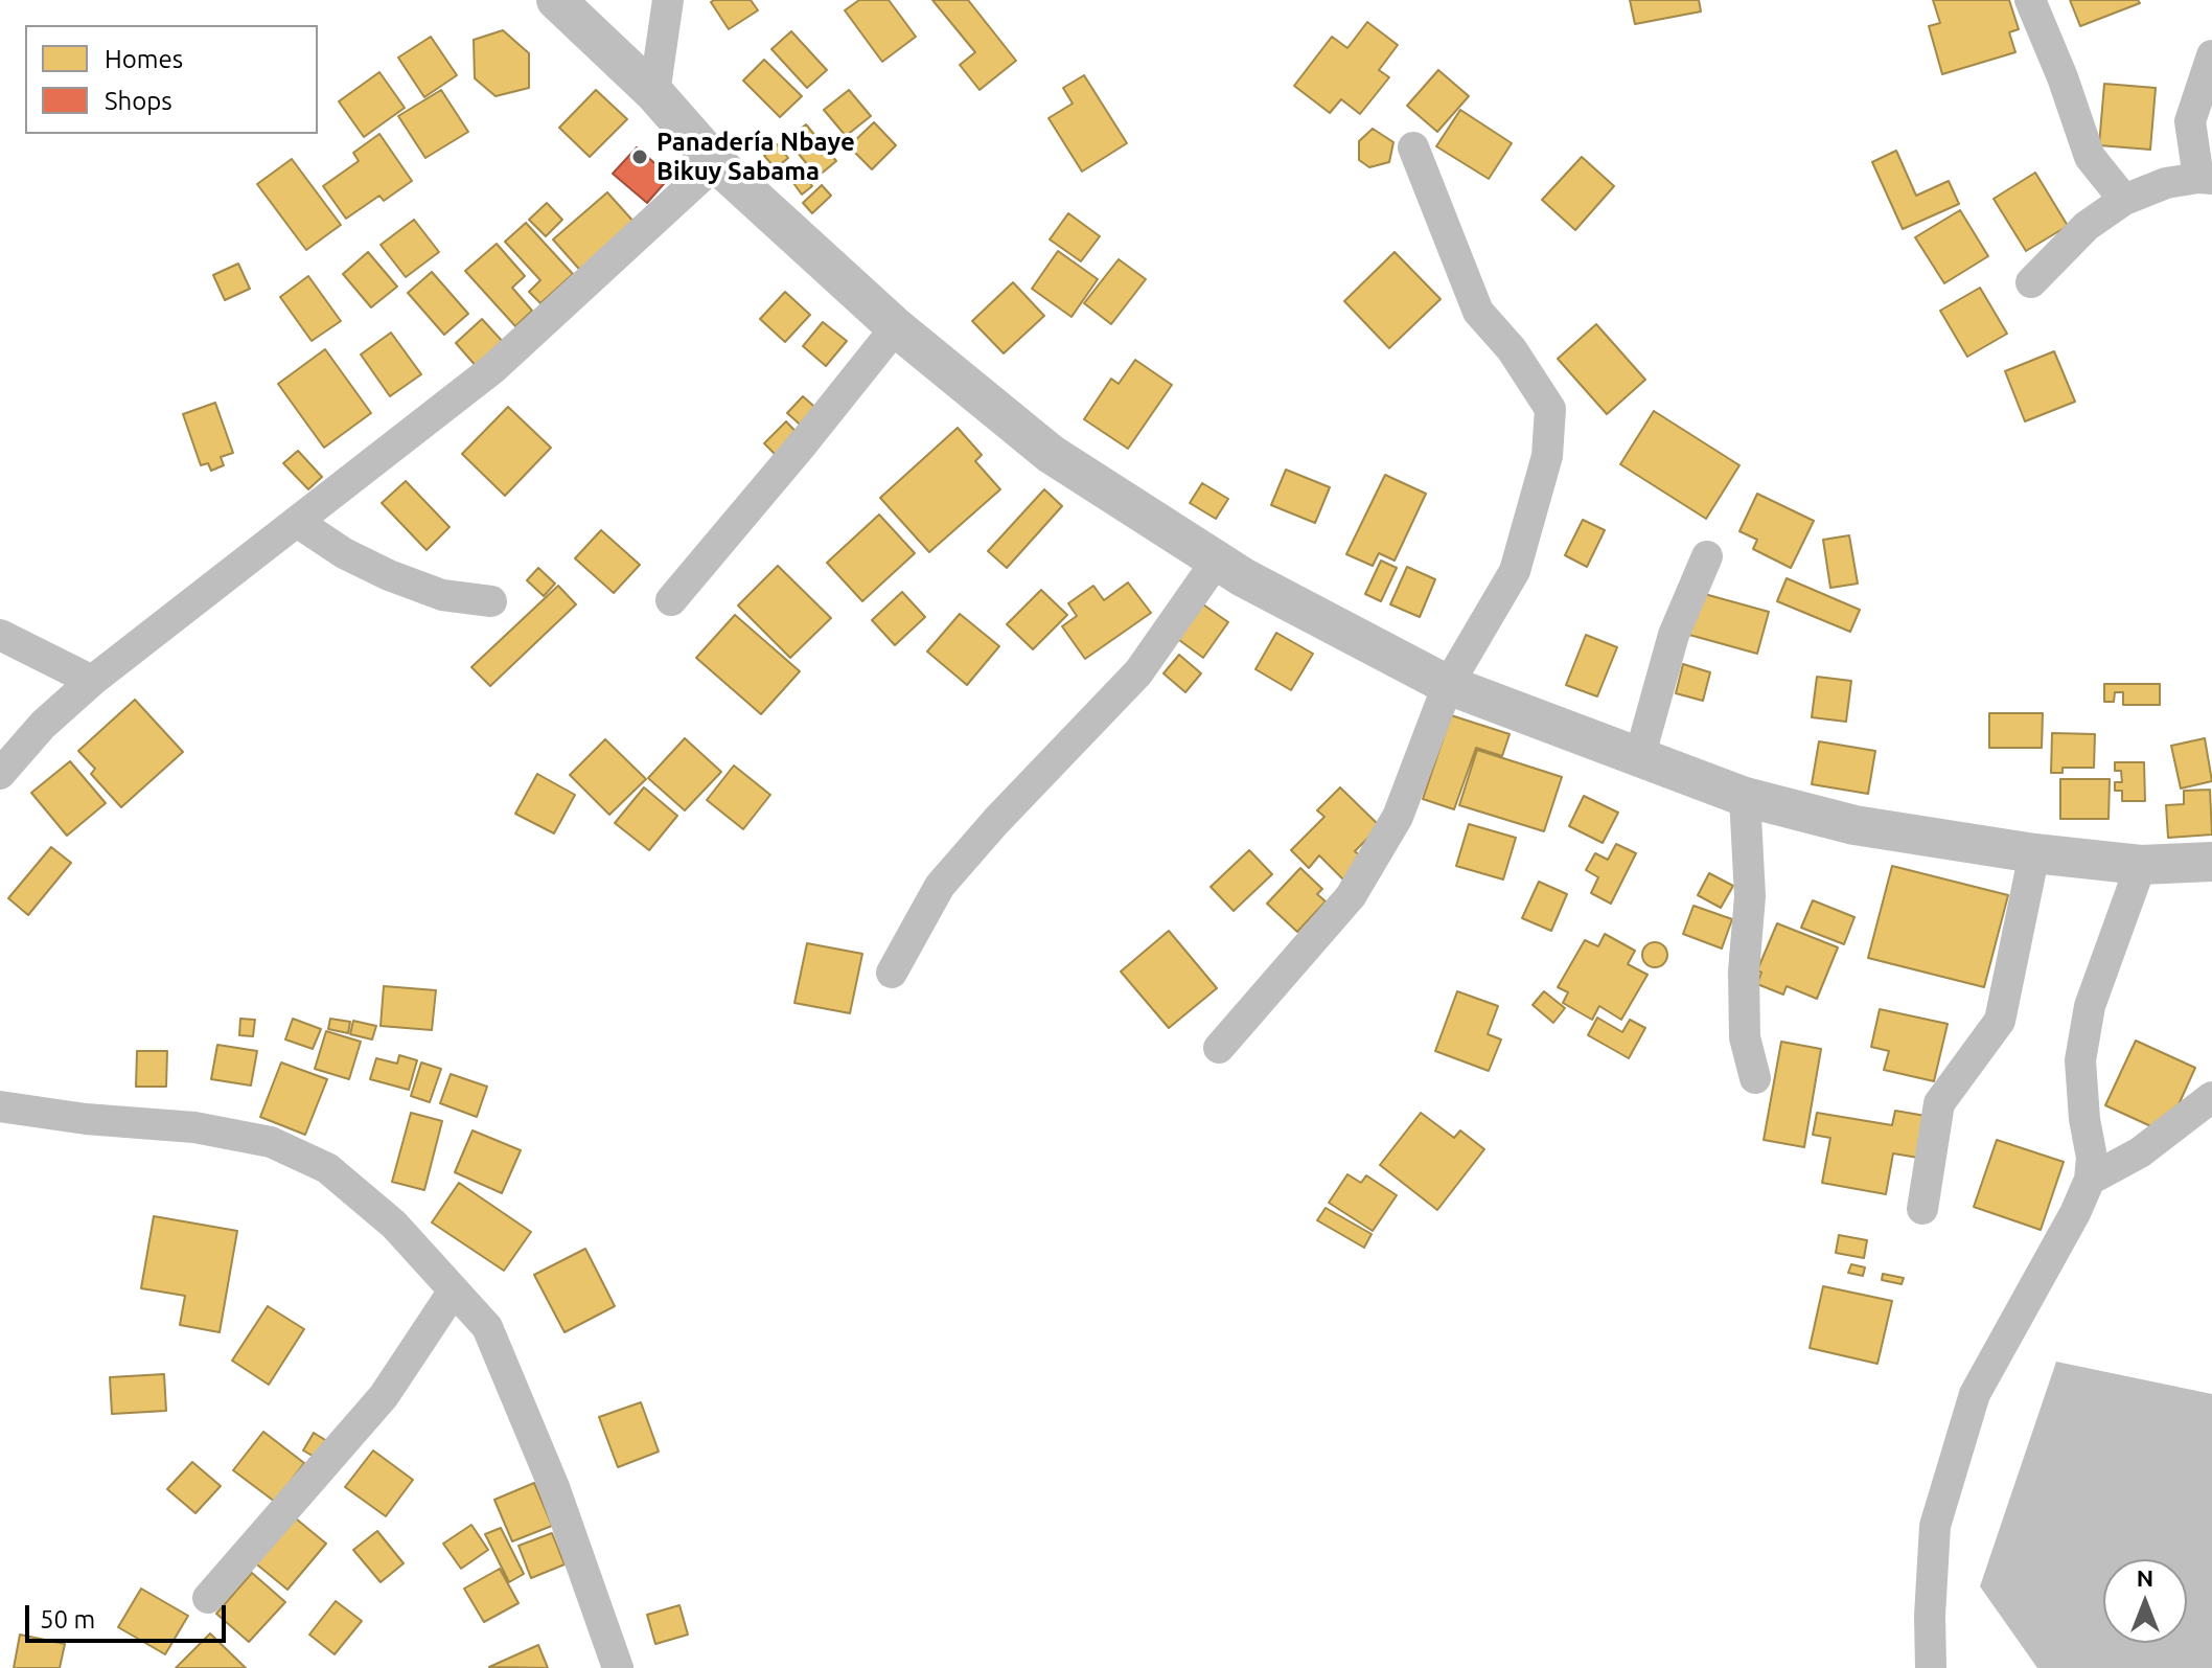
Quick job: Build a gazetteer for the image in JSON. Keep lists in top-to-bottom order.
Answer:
{
  "places": ["Panadería Nbaye Bikuy Sabama"],
  "legend": ["Homes", "Shops"],
  "scale_bar": "50 m",
  "north": "top"
}
